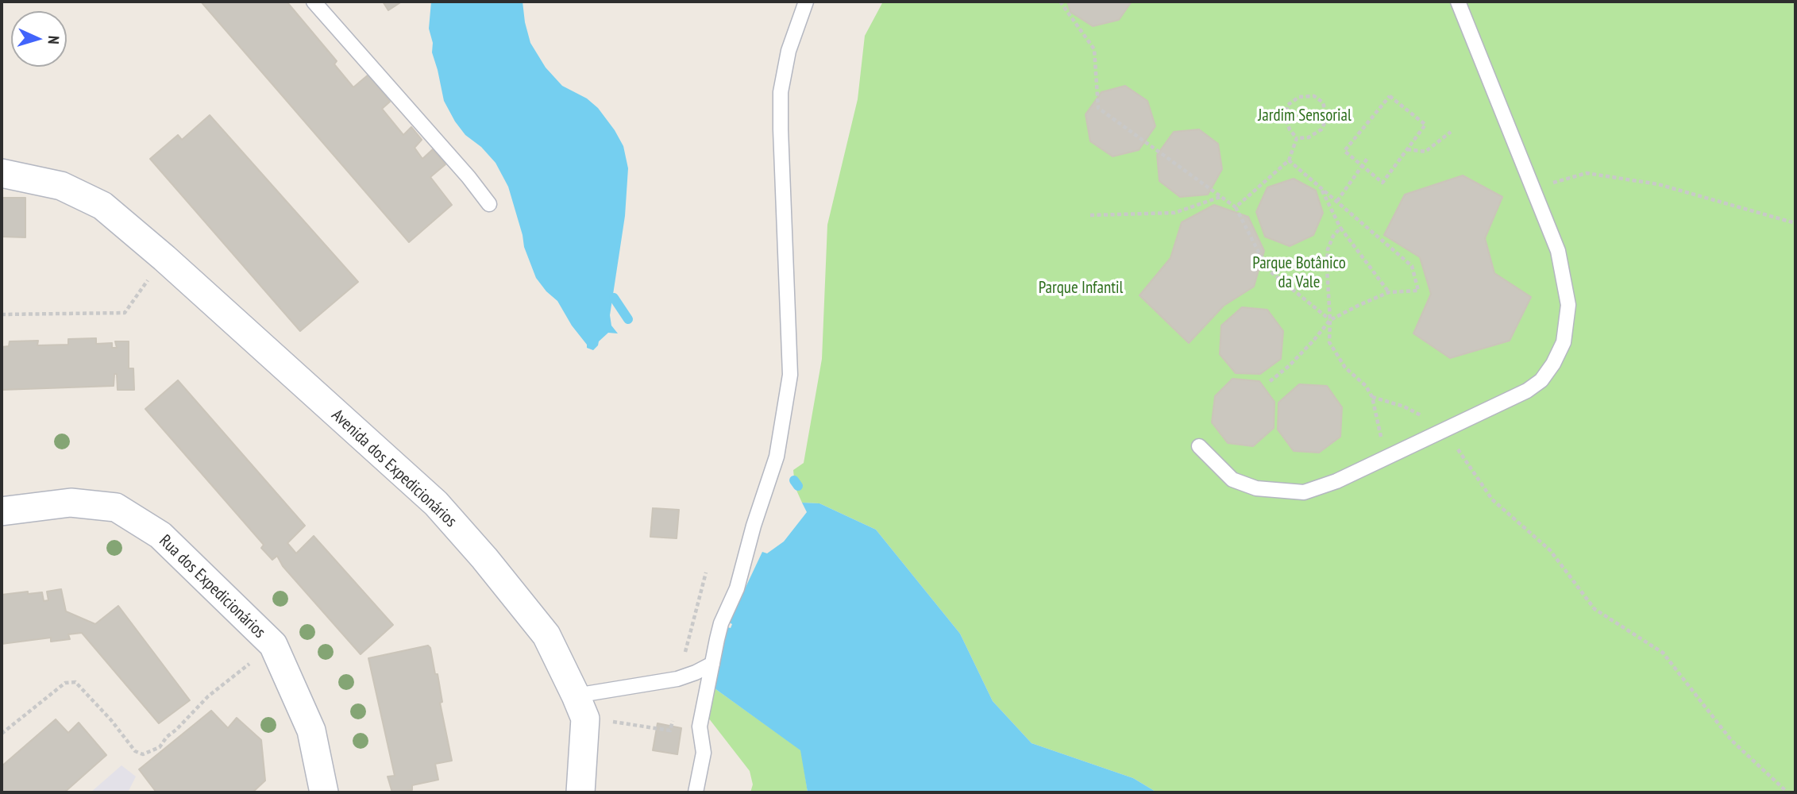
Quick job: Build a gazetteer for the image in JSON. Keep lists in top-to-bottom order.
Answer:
{
  "streets": {
    "street": ["Avenida dos Expedicionários", "Rua dos Expedicionários"]
  },
  "parks": ["Jardim Sensorial", "Parque Botânico da Vale", "Parque Infantil"],
  "north": "right"
}
